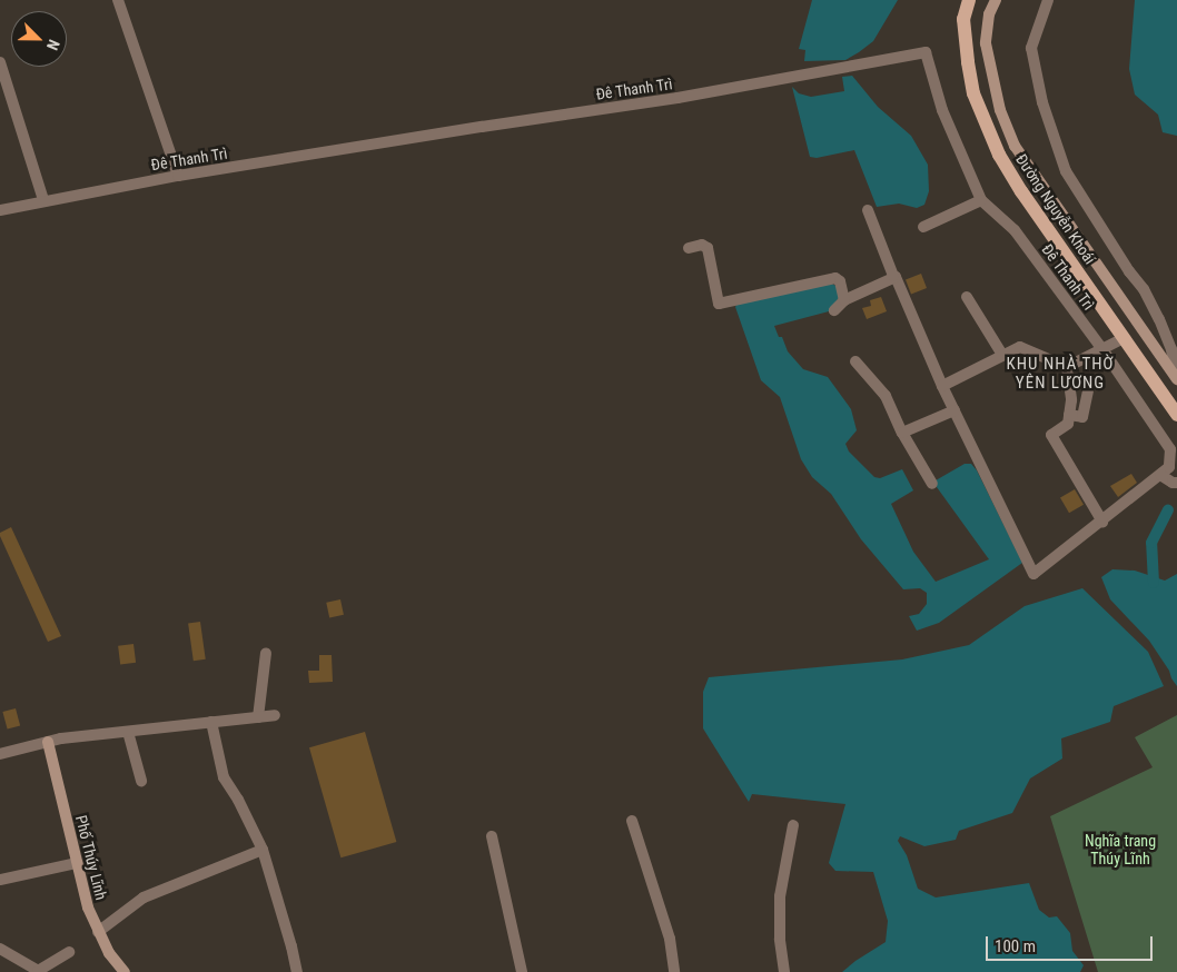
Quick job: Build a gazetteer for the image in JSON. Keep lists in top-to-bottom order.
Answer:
{
  "streets": {
    "main road": ["Đường Nguyễn Khoái"],
    "street": ["Đê Thanh Trì", "Phố Thúy Lĩnh"]
  },
  "districts": ["KHU NHÀ THỜ YÊN LƯƠNG"],
  "parks": ["Nghĩa trang Thúy Lĩnh"],
  "scale_bar": "100 m",
  "north": "bottom right"
}
